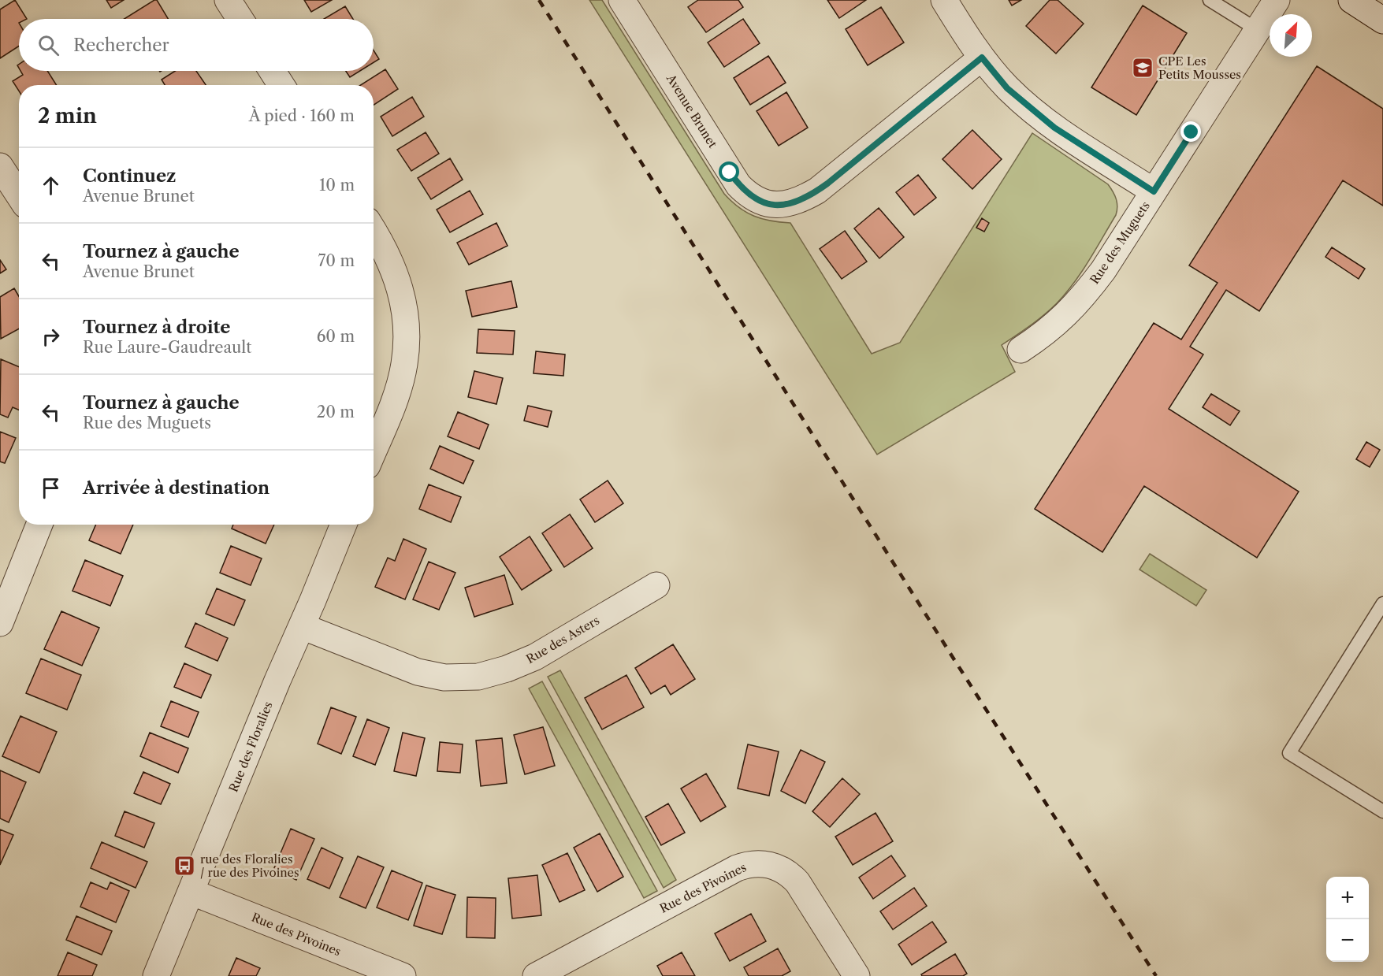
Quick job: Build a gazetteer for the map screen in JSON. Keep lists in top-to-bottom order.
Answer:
{
  "streets": {
    "street": [
      "Avenue Brunet",
      "Rue des Muguets",
      "Rue des Asters",
      "Rue des Floralies",
      "Rue des Pivoines"
    ]
  },
  "crossings": [
    ["Rue des Asters", "Rue des Floralies"],
    ["Rue des Floralies", "Rue des Pivoines"]
  ],
  "places": {
    "school or university": ["CPE Les Petits Mousses"],
    "bus stop": ["rue des Floralies / rue des Pivoines"]
  },
  "north": "top right",
  "page": {
    "search": "Rechercher",
    "heading": ["2 min", "À pied · 160 m"],
    "list": [
      ["Continuez", "Avenue Brunet", "10 m"],
      ["Tournez à gauche", "Avenue Brunet", "70 m"],
      ["Tournez à droite", "Rue Laure-Gaudreault", "60 m"],
      ["Tournez à gauche", "Rue des Muguets", "20 m"],
      "Arrivée à destination"
    ],
    "map_buttons": ["+", "−"]
  }
}
